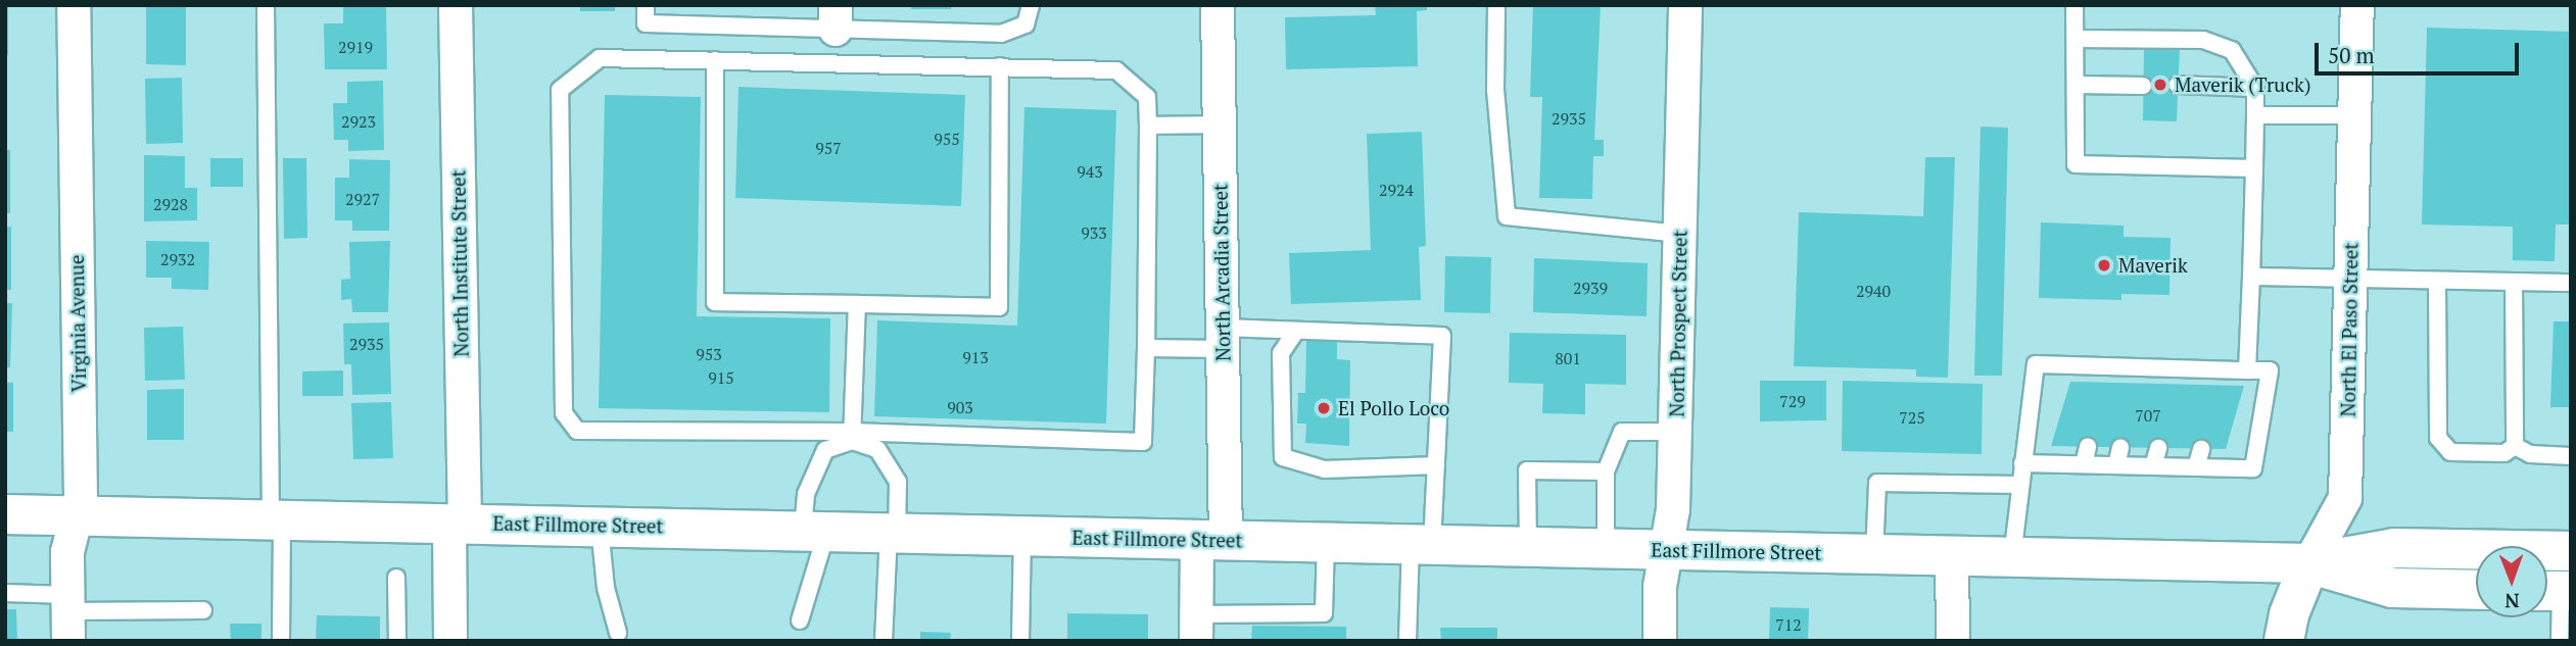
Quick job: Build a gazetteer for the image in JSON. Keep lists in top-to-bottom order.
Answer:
{
  "streets": {
    "main road": ["North El Paso Street", "East Fillmore Street"],
    "street": [
      "North Institute Street",
      "North Arcadia Street",
      "Virginia Avenue",
      "North Prospect Street"
    ]
  },
  "crossings": [
    ["North Institute Street", "East Fillmore Street"],
    ["North Arcadia Street", "East Fillmore Street"],
    ["Virginia Avenue", "East Fillmore Street"],
    ["North Prospect Street", "East Fillmore Street"],
    ["North El Paso Street", "East Fillmore Street"]
  ],
  "places": ["Maverik (Truck)", "Maverik", "El Pollo Loco"],
  "house_numbers": [
    "2919",
    "2935",
    "2923",
    "955",
    "957",
    "943",
    "2924",
    "2927",
    "2928",
    "933",
    "2932",
    "2939",
    "2940",
    "2935",
    "953",
    "913",
    "801",
    "915",
    "729",
    "903",
    "707",
    "725",
    "712"
  ],
  "scale_bar": "50 m",
  "north": "bottom"
}
